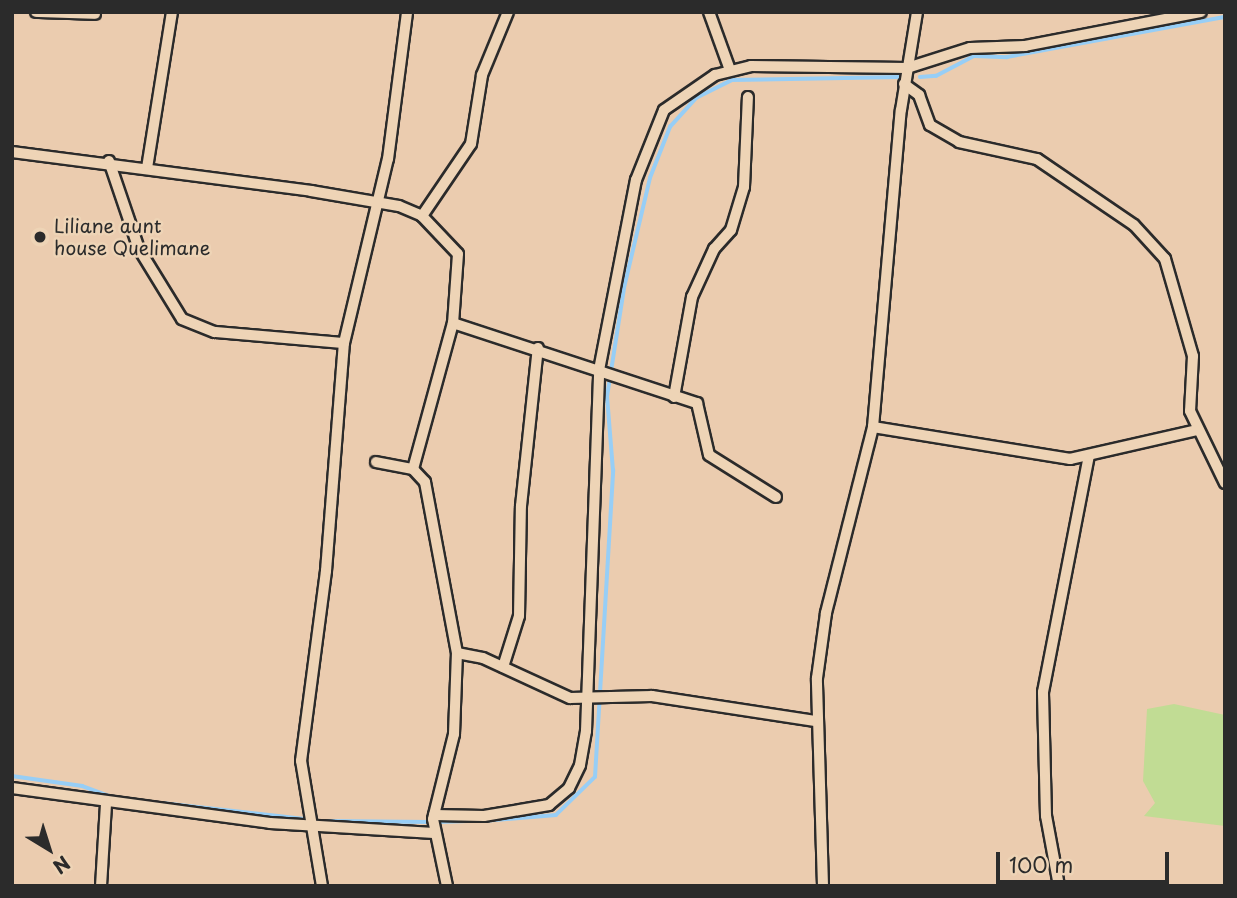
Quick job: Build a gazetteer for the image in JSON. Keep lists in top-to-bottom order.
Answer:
{
  "places": ["Liliane aunt house Quelimane"],
  "scale_bar": "100 m",
  "north": "bottom right"
}
